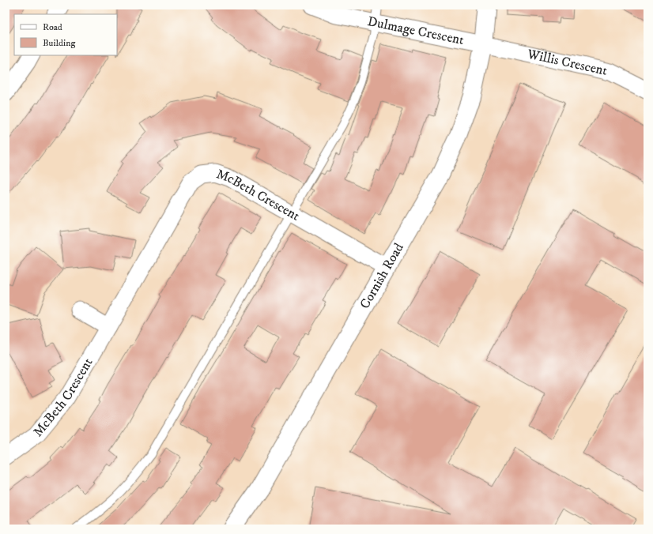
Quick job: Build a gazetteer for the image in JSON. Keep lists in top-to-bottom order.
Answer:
{
  "streets": {
    "street": [
      "Dulmage Crescent",
      "Willis Crescent",
      "McBeth Crescent",
      "Cornish Road"
    ]
  },
  "crossings": [
    ["Dulmage Crescent", "Willis Crescent"],
    ["Dulmage Crescent", "Cornish Road"],
    ["Willis Crescent", "Cornish Road"],
    ["McBeth Crescent", "Cornish Road"]
  ],
  "legend": ["Road", "Building"]
}
